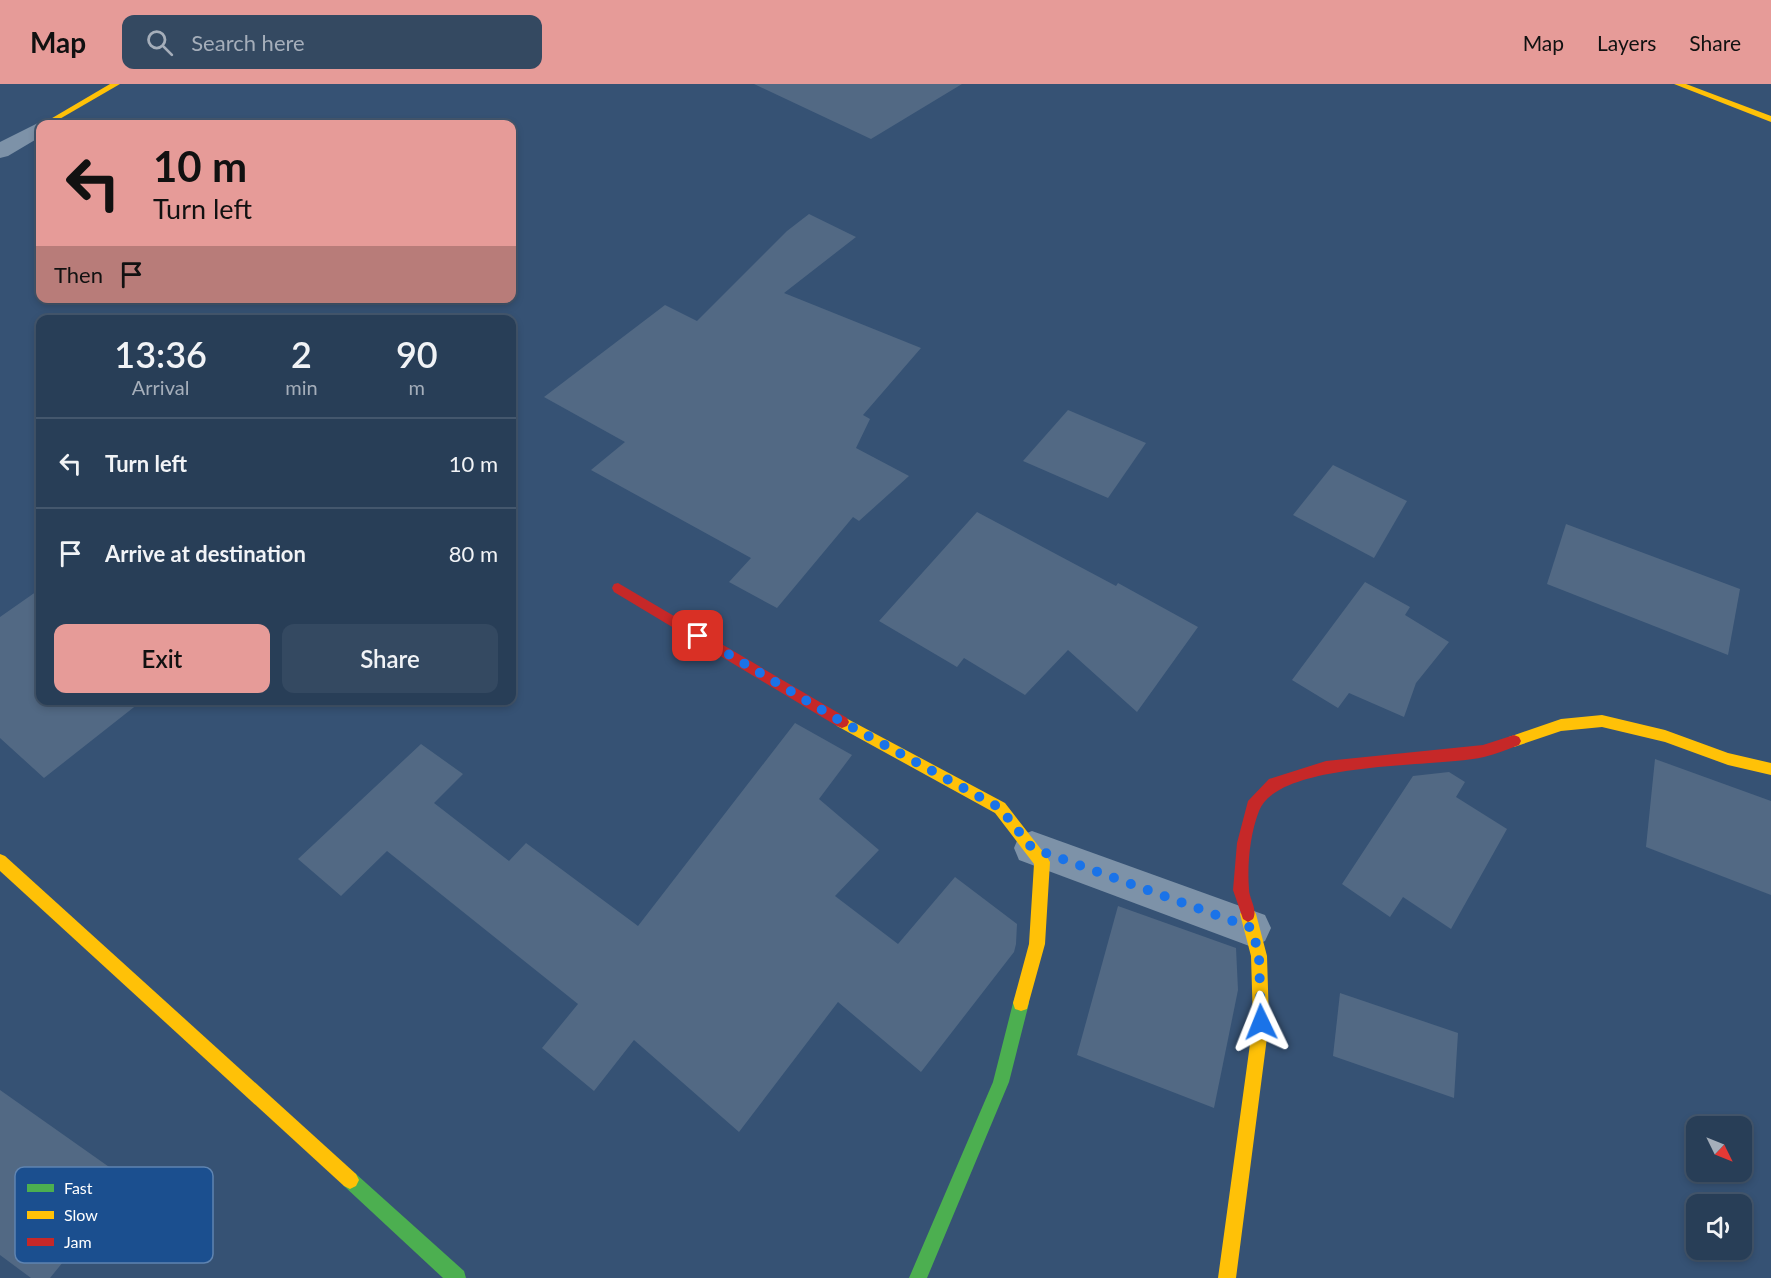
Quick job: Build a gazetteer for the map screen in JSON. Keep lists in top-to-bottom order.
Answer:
{
  "legend": ["Fast", "Slow", "Jam"],
  "north": "bottom right",
  "page": {
    "header": "Map",
    "search": "Search here",
    "nav": ["Map", "Layers", "Share"],
    "turn": ["10 m", "Turn left"],
    "then": "Then",
    "eta": [
      "13:36",
      "Arrival",
      "2",
      "min",
      "90",
      "m"
    ],
    "list": [
      {
        "name": "Turn left",
        "value": "10 m"
      },
      {
        "name": "Arrive at destination",
        "value": "80 m"
      }
    ],
    "buttons": ["Exit", "Share"]
  }
}
